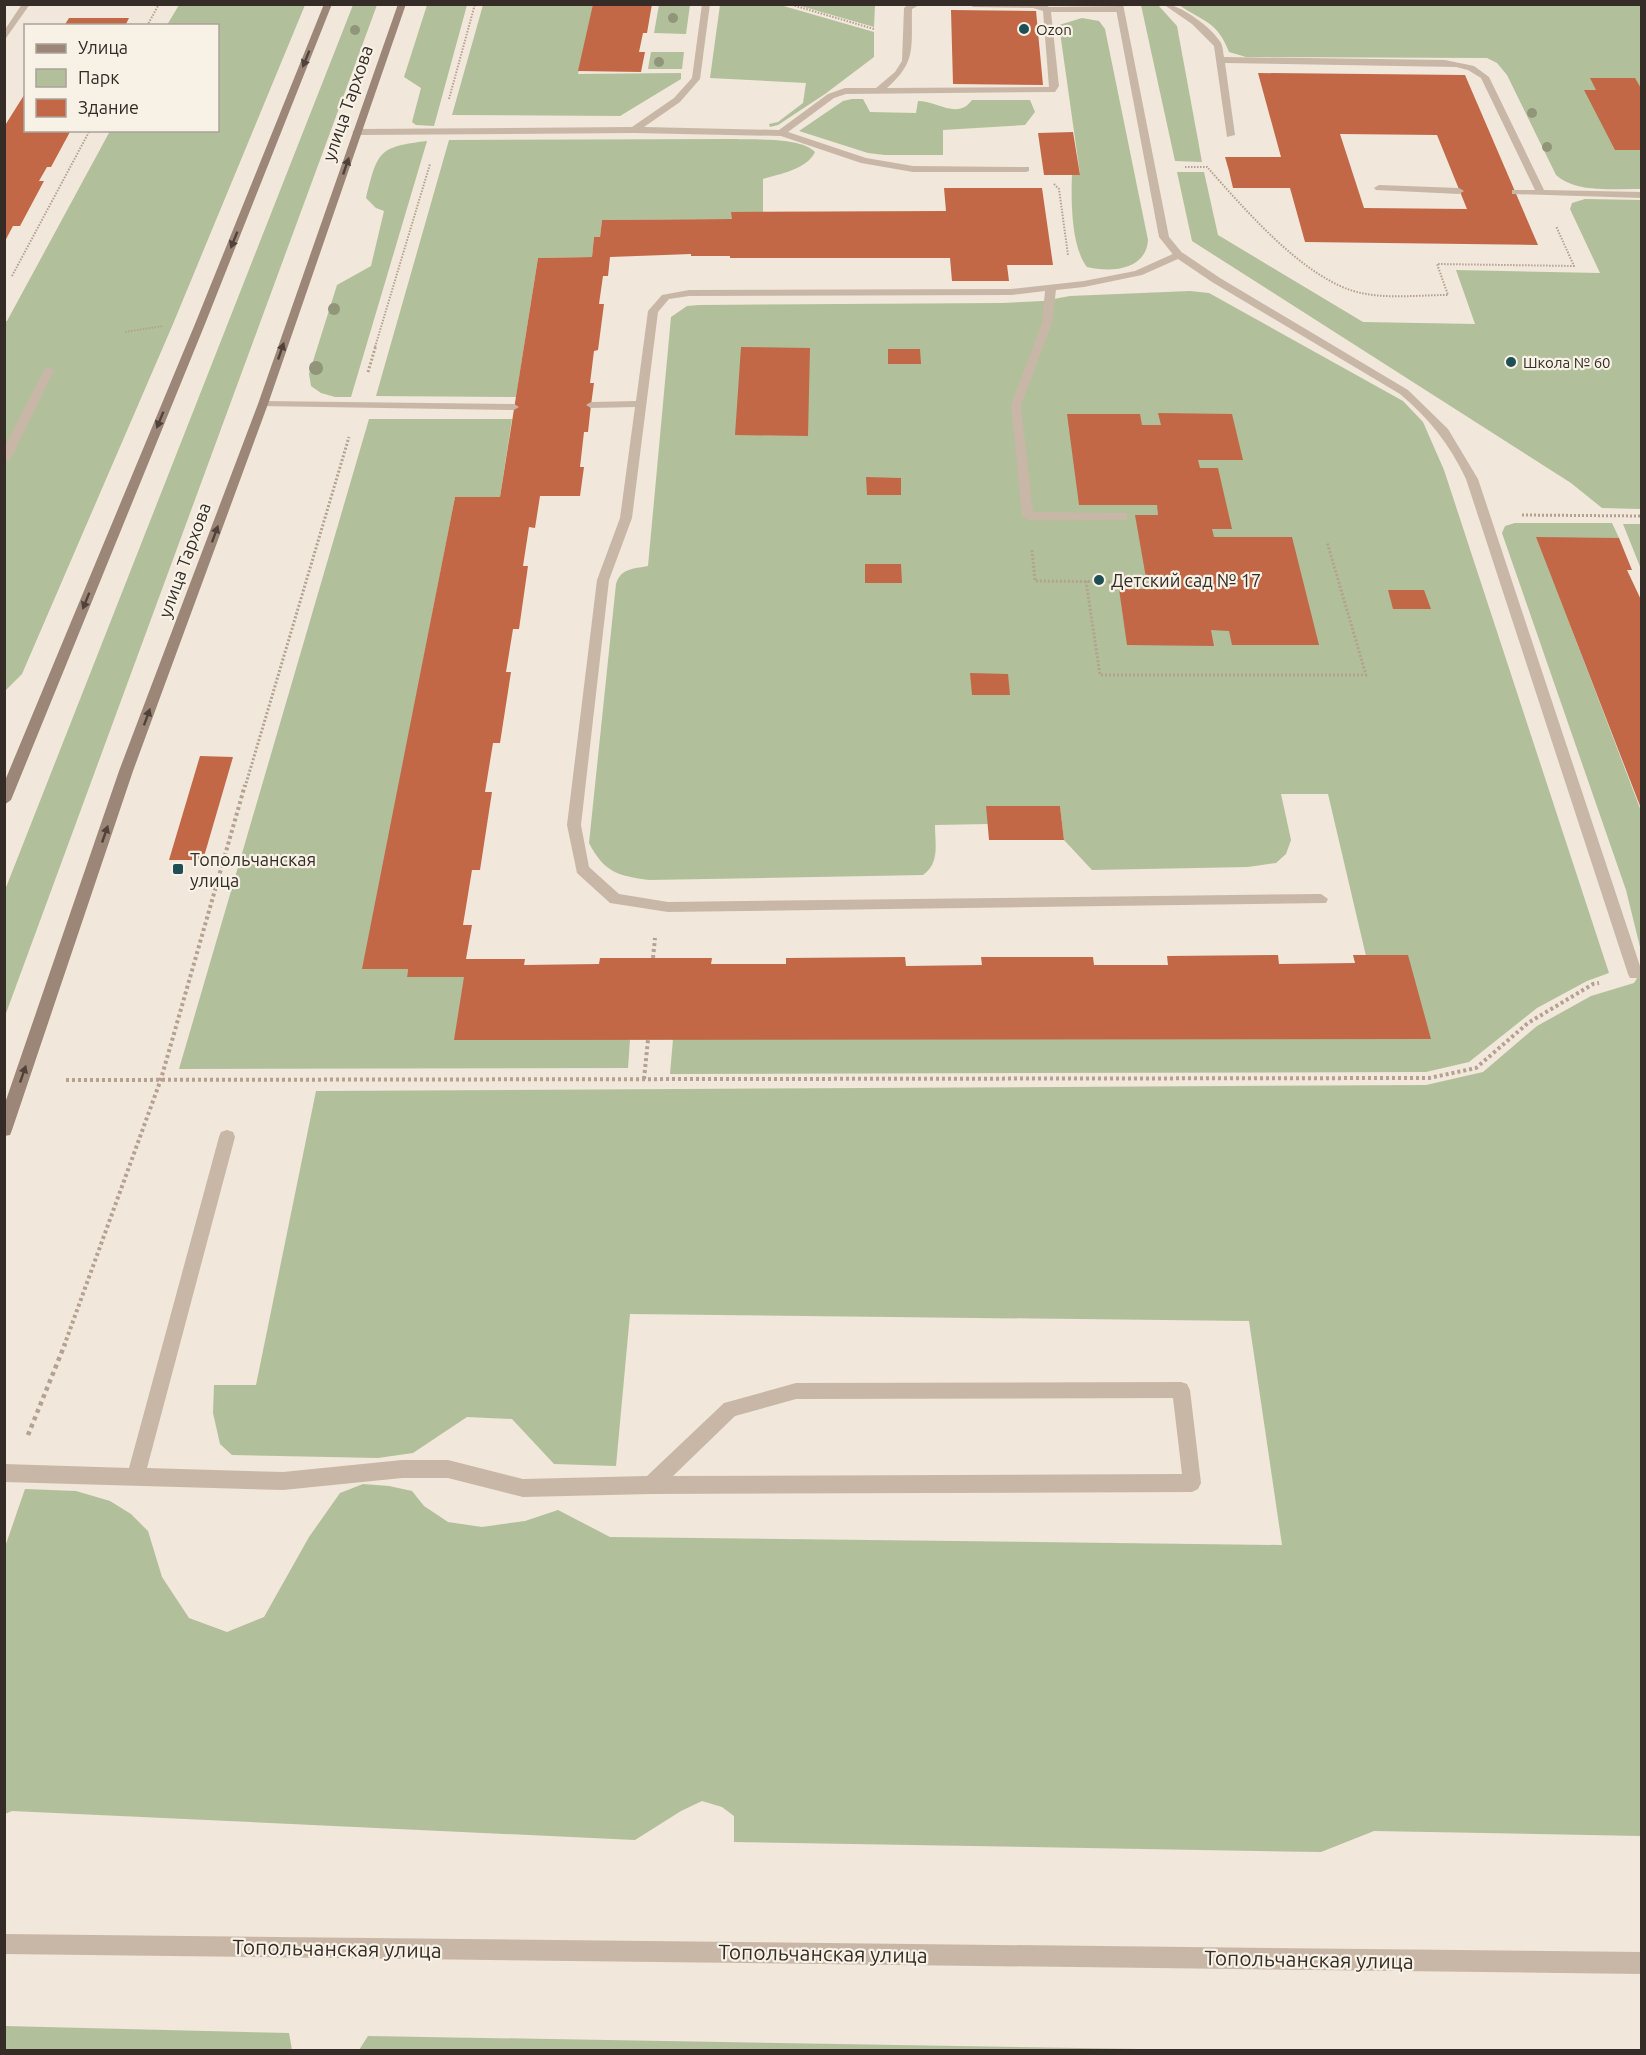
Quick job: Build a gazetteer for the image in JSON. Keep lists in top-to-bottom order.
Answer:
{
  "streets": {
    "main road": ["улица Тархова"],
    "street": ["Топольчанская улица"]
  },
  "places": {
    "other": ["Ozon", "Школа № 60", "Детский сад № 17"],
    "transit": ["Топольчанская улица"]
  },
  "legend": ["Улица", "Парк", "Здание"]
}
